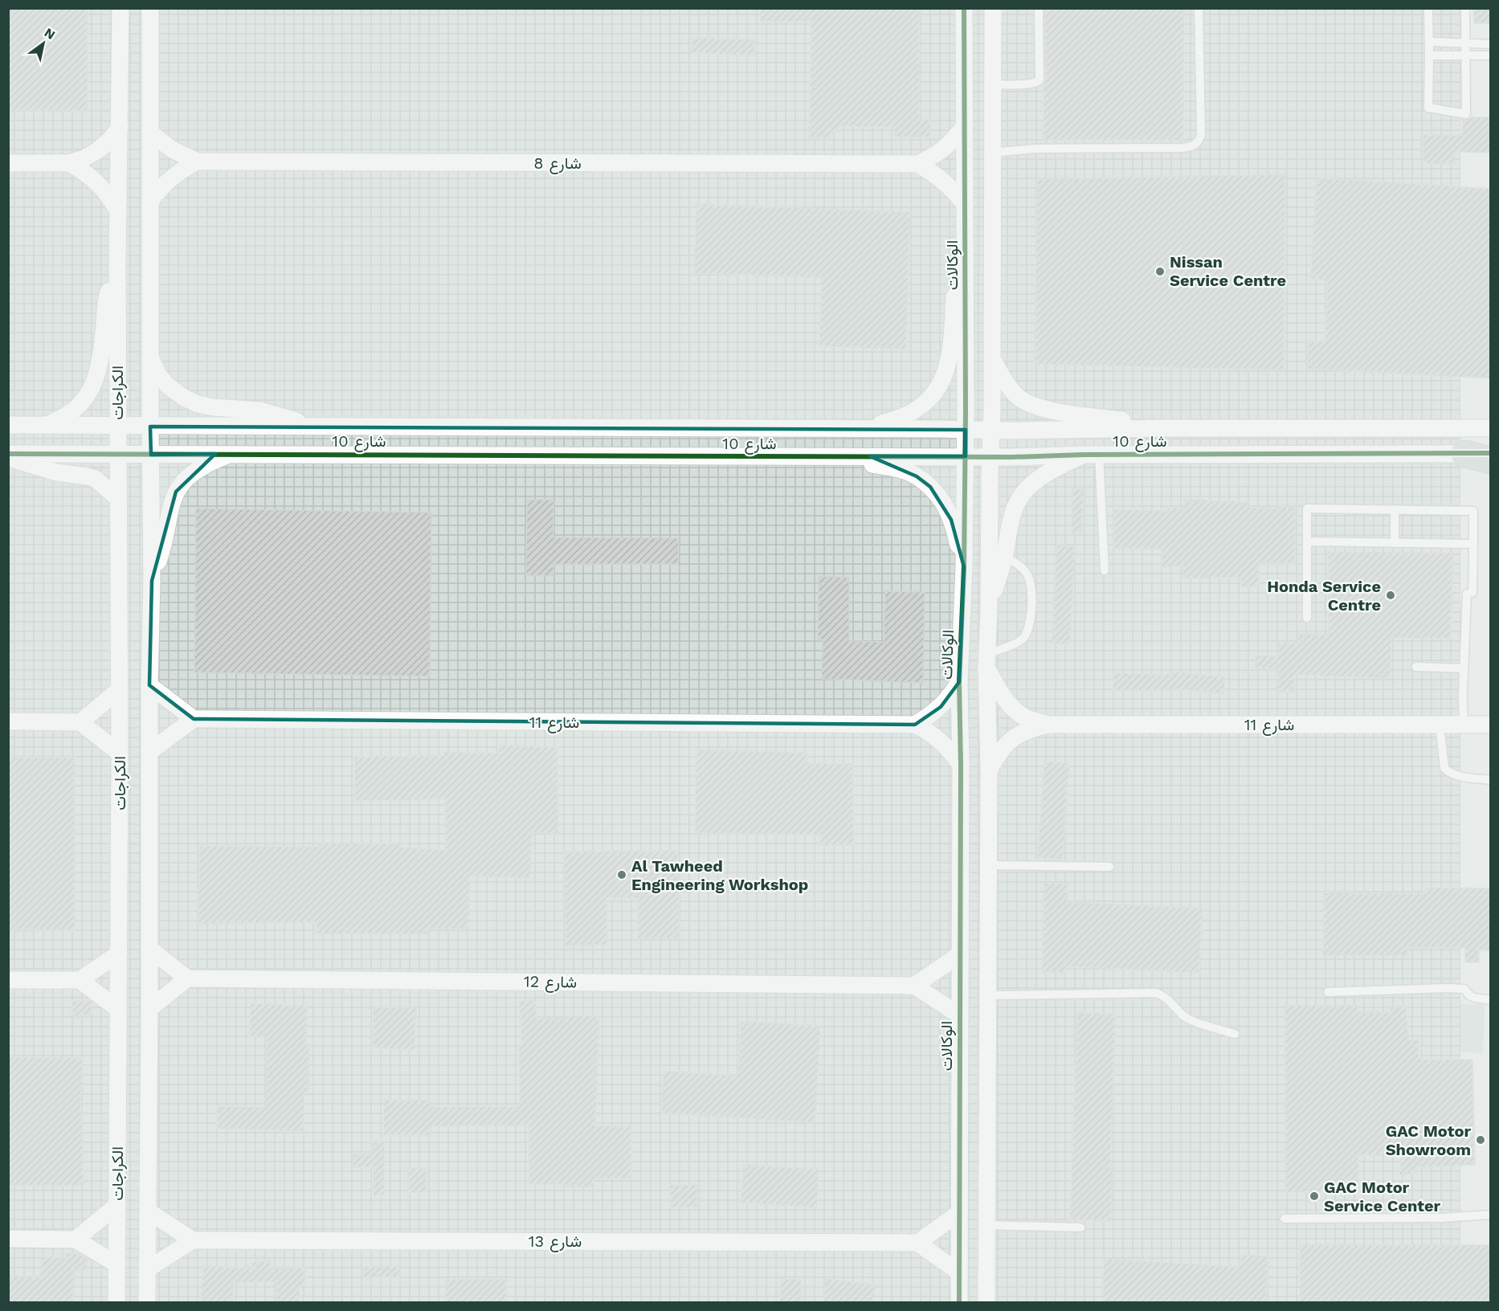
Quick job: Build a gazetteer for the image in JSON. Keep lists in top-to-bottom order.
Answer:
{
  "streets": {
    "street": [
      "شارع 8",
      "الوكالات",
      "الكراجات",
      "شارع 10",
      "شارع 11",
      "شارع 12",
      "شارع 13"
    ]
  },
  "crossings": [
    ["شارع 8", "الوكالات"],
    ["شارع 8", "الكراجات"],
    ["الوكالات", "شارع 10"],
    ["الوكالات", "شارع 11"],
    ["الكراجات", "شارع 10"]
  ],
  "places": [
    "Nissan Service Centre",
    "Honda Service Centre",
    "Al Tawheed Engineering Workshop",
    "GAC Motor Showroom",
    "GAC Motor Service Center"
  ],
  "north": "top right"
}
